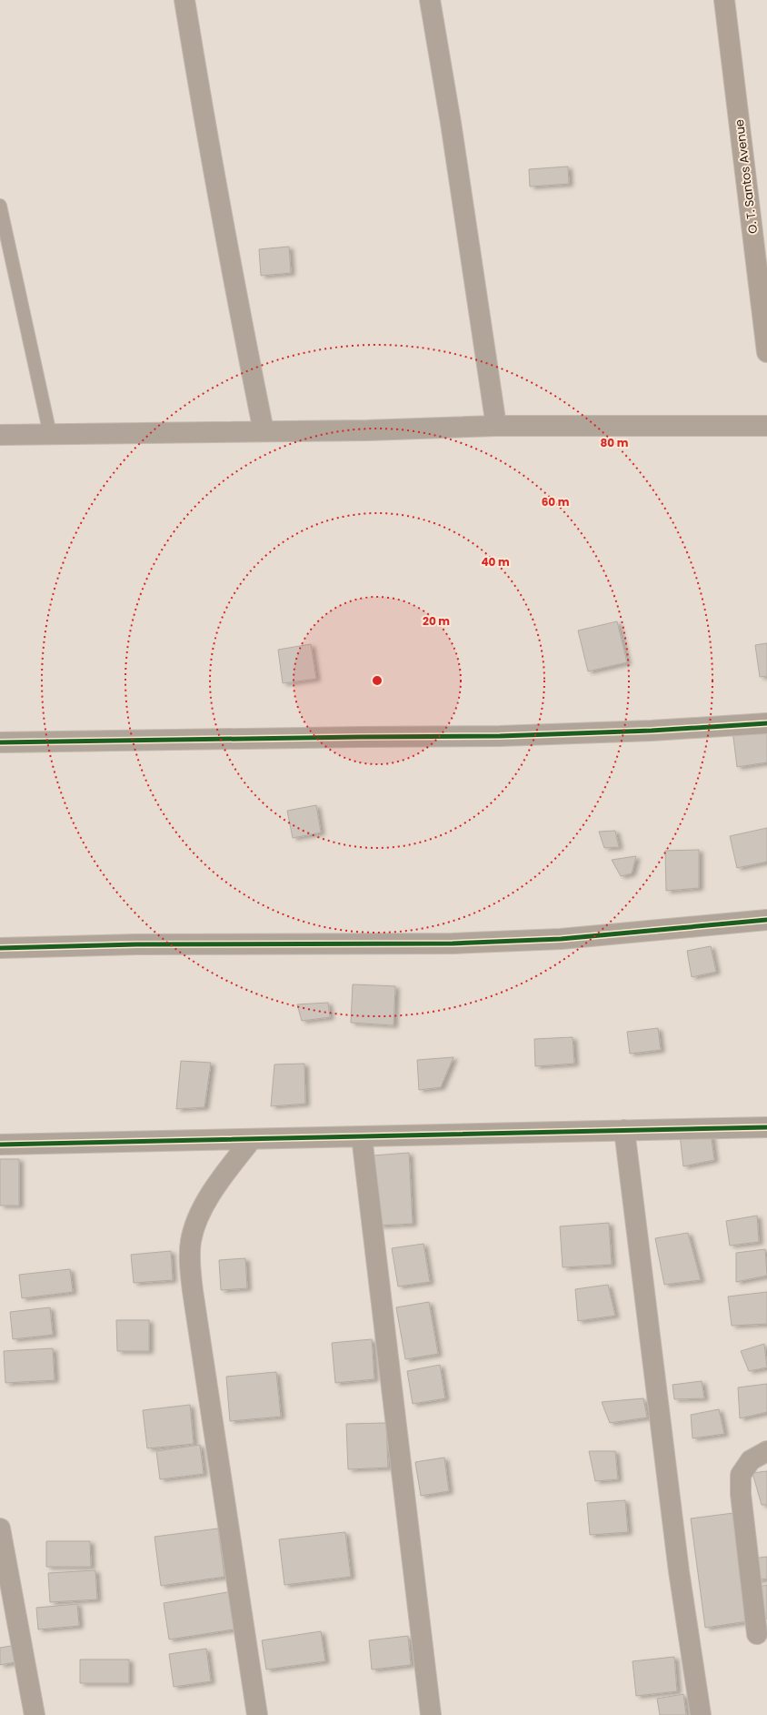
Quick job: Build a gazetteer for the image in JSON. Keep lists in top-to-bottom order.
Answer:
{
  "streets": {
    "street": ["O. T. Santos Avenue"]
  },
  "rings": [
    "80 m",
    "60 m",
    "40 m",
    "20 m"
  ]
}
